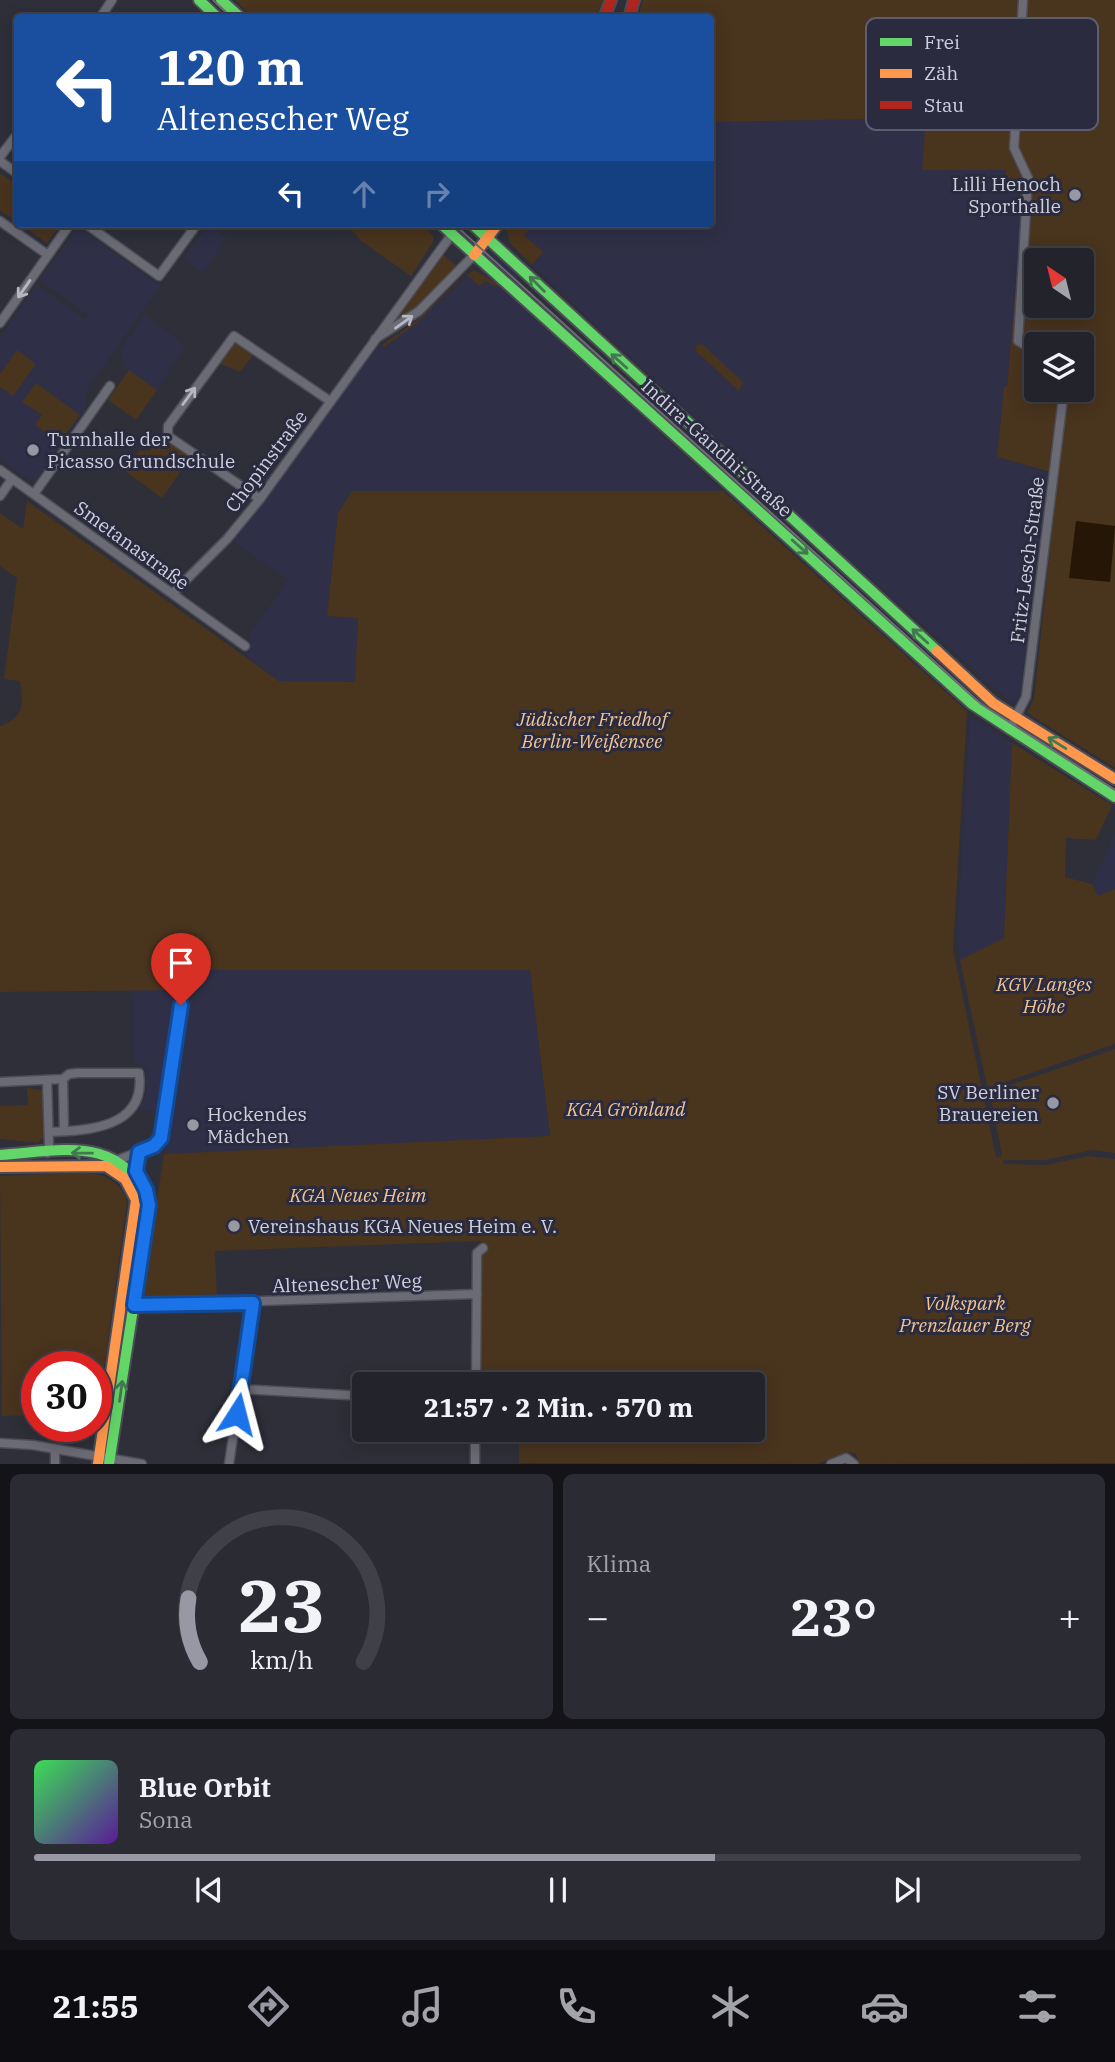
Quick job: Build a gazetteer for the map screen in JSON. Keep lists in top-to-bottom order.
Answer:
{
  "streets": {
    "main road": ["Indira-Gandhi-Straße"],
    "street": [
      "Chopinstraße",
      "Smetanastraße",
      "Fritz-Lesch-Straße",
      "Altenescher Weg"
    ]
  },
  "crossings": [
    ["Indira-Gandhi-Straße", "Chopinstraße"],
    ["Indira-Gandhi-Straße", "Fritz-Lesch-Straße"],
    ["Chopinstraße", "Smetanastraße"]
  ],
  "parks": [
    "Jüdischer Friedhof Berlin-Weißensee",
    "KGV Langes Höhe",
    "KGA Grönland",
    "KGA Neues Heim",
    "Volkspark Prenzlauer Berg"
  ],
  "places": [
    "Lilli Henoch Sporthalle",
    "Turnhalle der Picasso Grundschule",
    "SV Berliner Brauereien",
    "Hockendes Mädchen",
    "Vereinshaus KGA Neues Heim e. V."
  ],
  "legend": ["Frei", "Zäh", "Stau"],
  "north": "top left",
  "page": {
    "turn": ["120 m", "Altenescher Weg"],
    "limit": "30",
    "trip": "21:57 · 2 Min. · 570 m",
    "tile": "Klima",
    "heat": ["−", "23°", "+"],
    "song": ["Blue Orbit", "Sona"],
    "tabs": "21:55",
    "gauge": ["23", "km/h"]
  }
}
